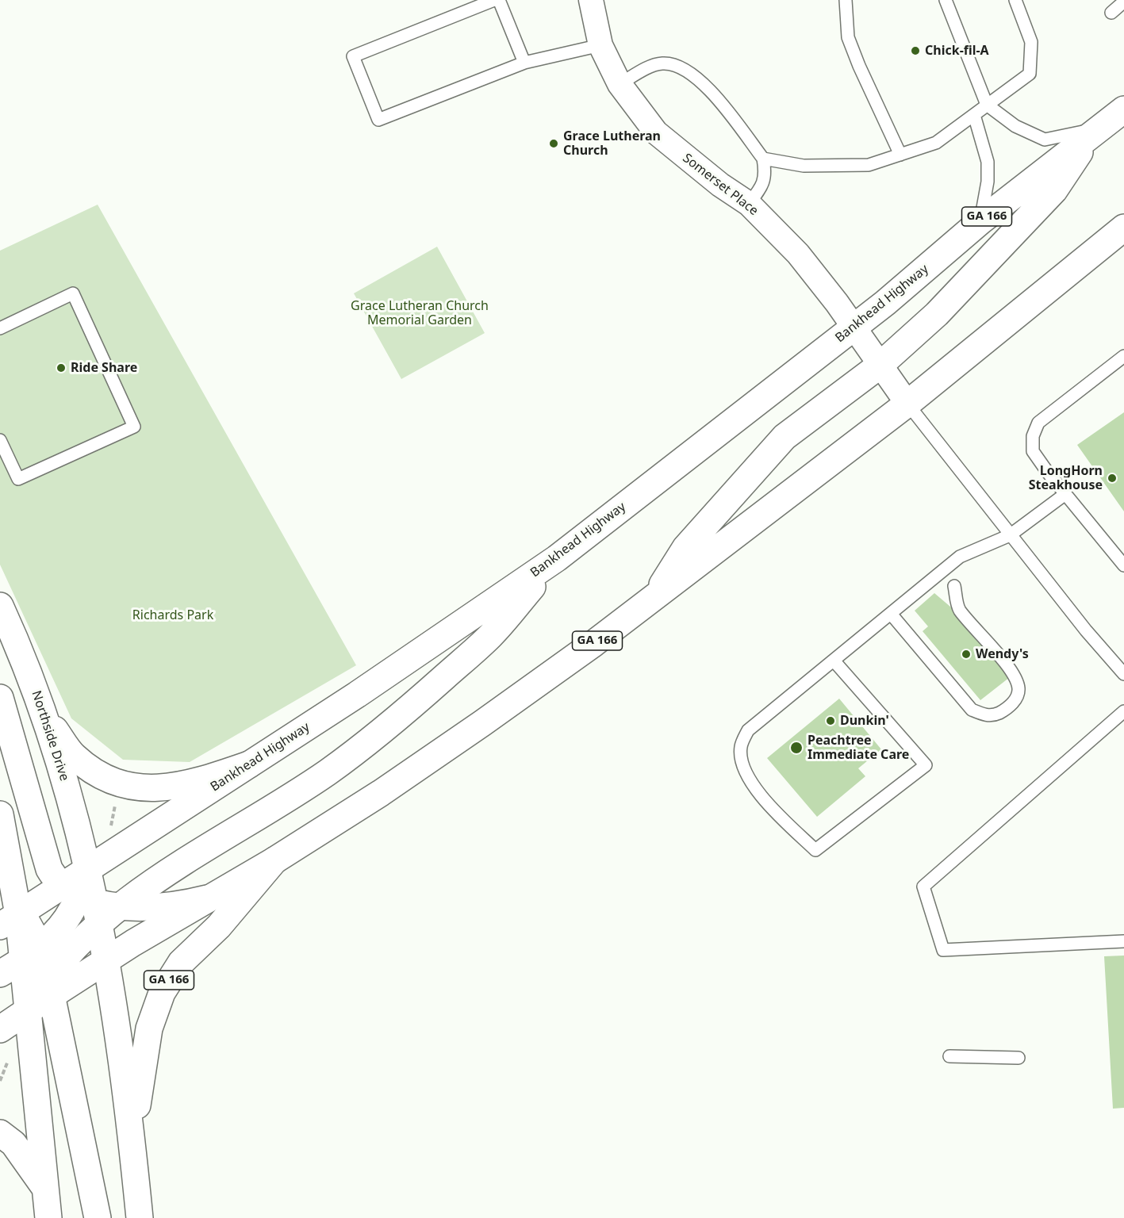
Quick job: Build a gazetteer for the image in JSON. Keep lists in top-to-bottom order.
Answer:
{
  "streets": {
    "main road": ["GA 166", "Bankhead Highway", "Northside Drive"],
    "street": ["Somerset Place"]
  },
  "crossings": [
    ["Somerset Place", "GA 166"],
    ["Somerset Place", "Bankhead Highway"],
    ["GA 166", "Northside Drive"],
    ["Bankhead Highway", "Northside Drive"]
  ],
  "parks": ["Grace Lutheran Church Memorial Garden", "Richards Park"],
  "places": [
    "Chick-fil-A",
    "Grace Lutheran Church",
    "Ride Share",
    "LongHorn Steakhouse",
    "Wendy's",
    "Dunkin'",
    "Peachtree Immediate Care"
  ]
}
